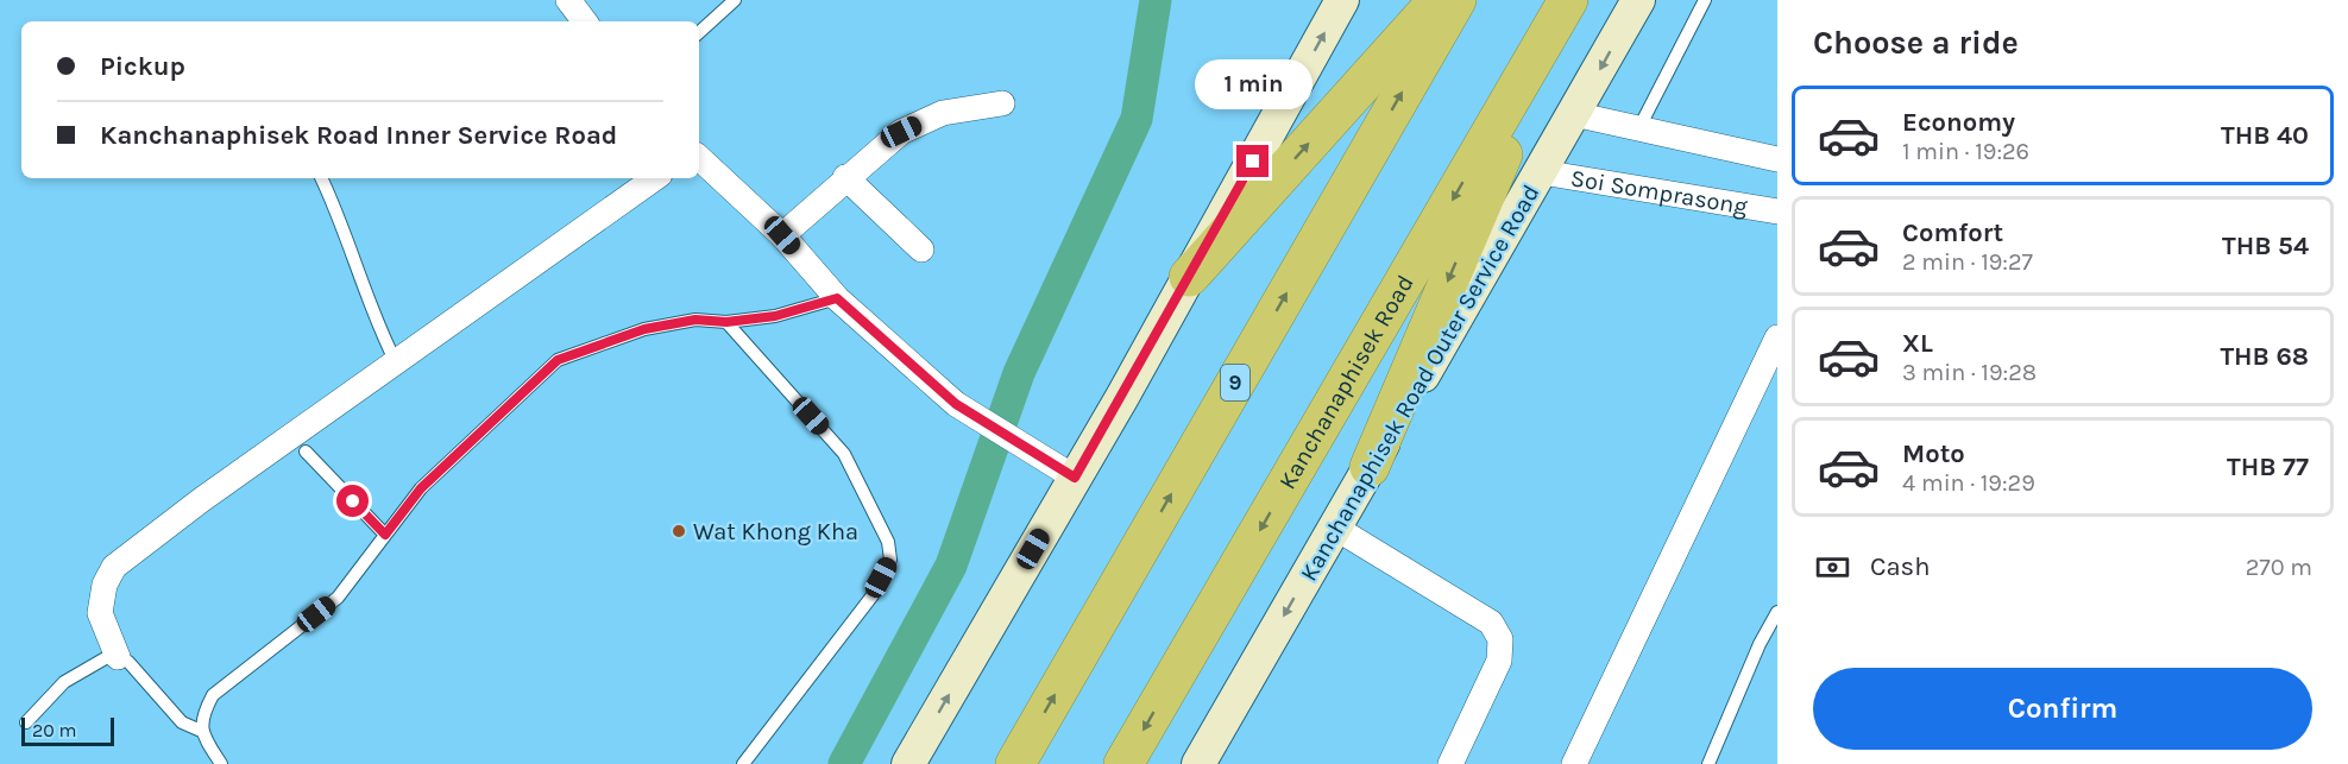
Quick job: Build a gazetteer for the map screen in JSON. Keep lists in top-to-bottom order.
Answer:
{
  "streets": {
    "highway": ["9", "Kanchanaphisek Road"],
    "main road": ["Kanchanaphisek Road Outer Service Road"],
    "street": ["Soi Somprasong"]
  },
  "crossings": [
    ["Soi Somprasong", "Kanchanaphisek Road Outer Service Road"]
  ],
  "places": ["Wat Khong Kha"],
  "scale_bar": "20 m",
  "page": {
    "heading": "Choose a ride",
    "banner": ["Pickup", "Kanchanaphisek Road Inner Service Road"],
    "bubble": "1 min",
    "list": [
      {
        "name": "Economy",
        "note": "1 min · 19:26",
        "value": "THB 40"
      },
      {
        "name": "Comfort",
        "note": "2 min · 19:27",
        "value": "THB 54"
      },
      {
        "name": "XL",
        "note": "3 min · 19:28",
        "value": "THB 68"
      },
      {
        "name": "Moto",
        "note": "4 min · 19:29",
        "value": "THB 77"
      }
    ],
    "pay": ["Cash", "270 m"],
    "buttons": "Confirm",
    "scale": "20 m"
  }
}
